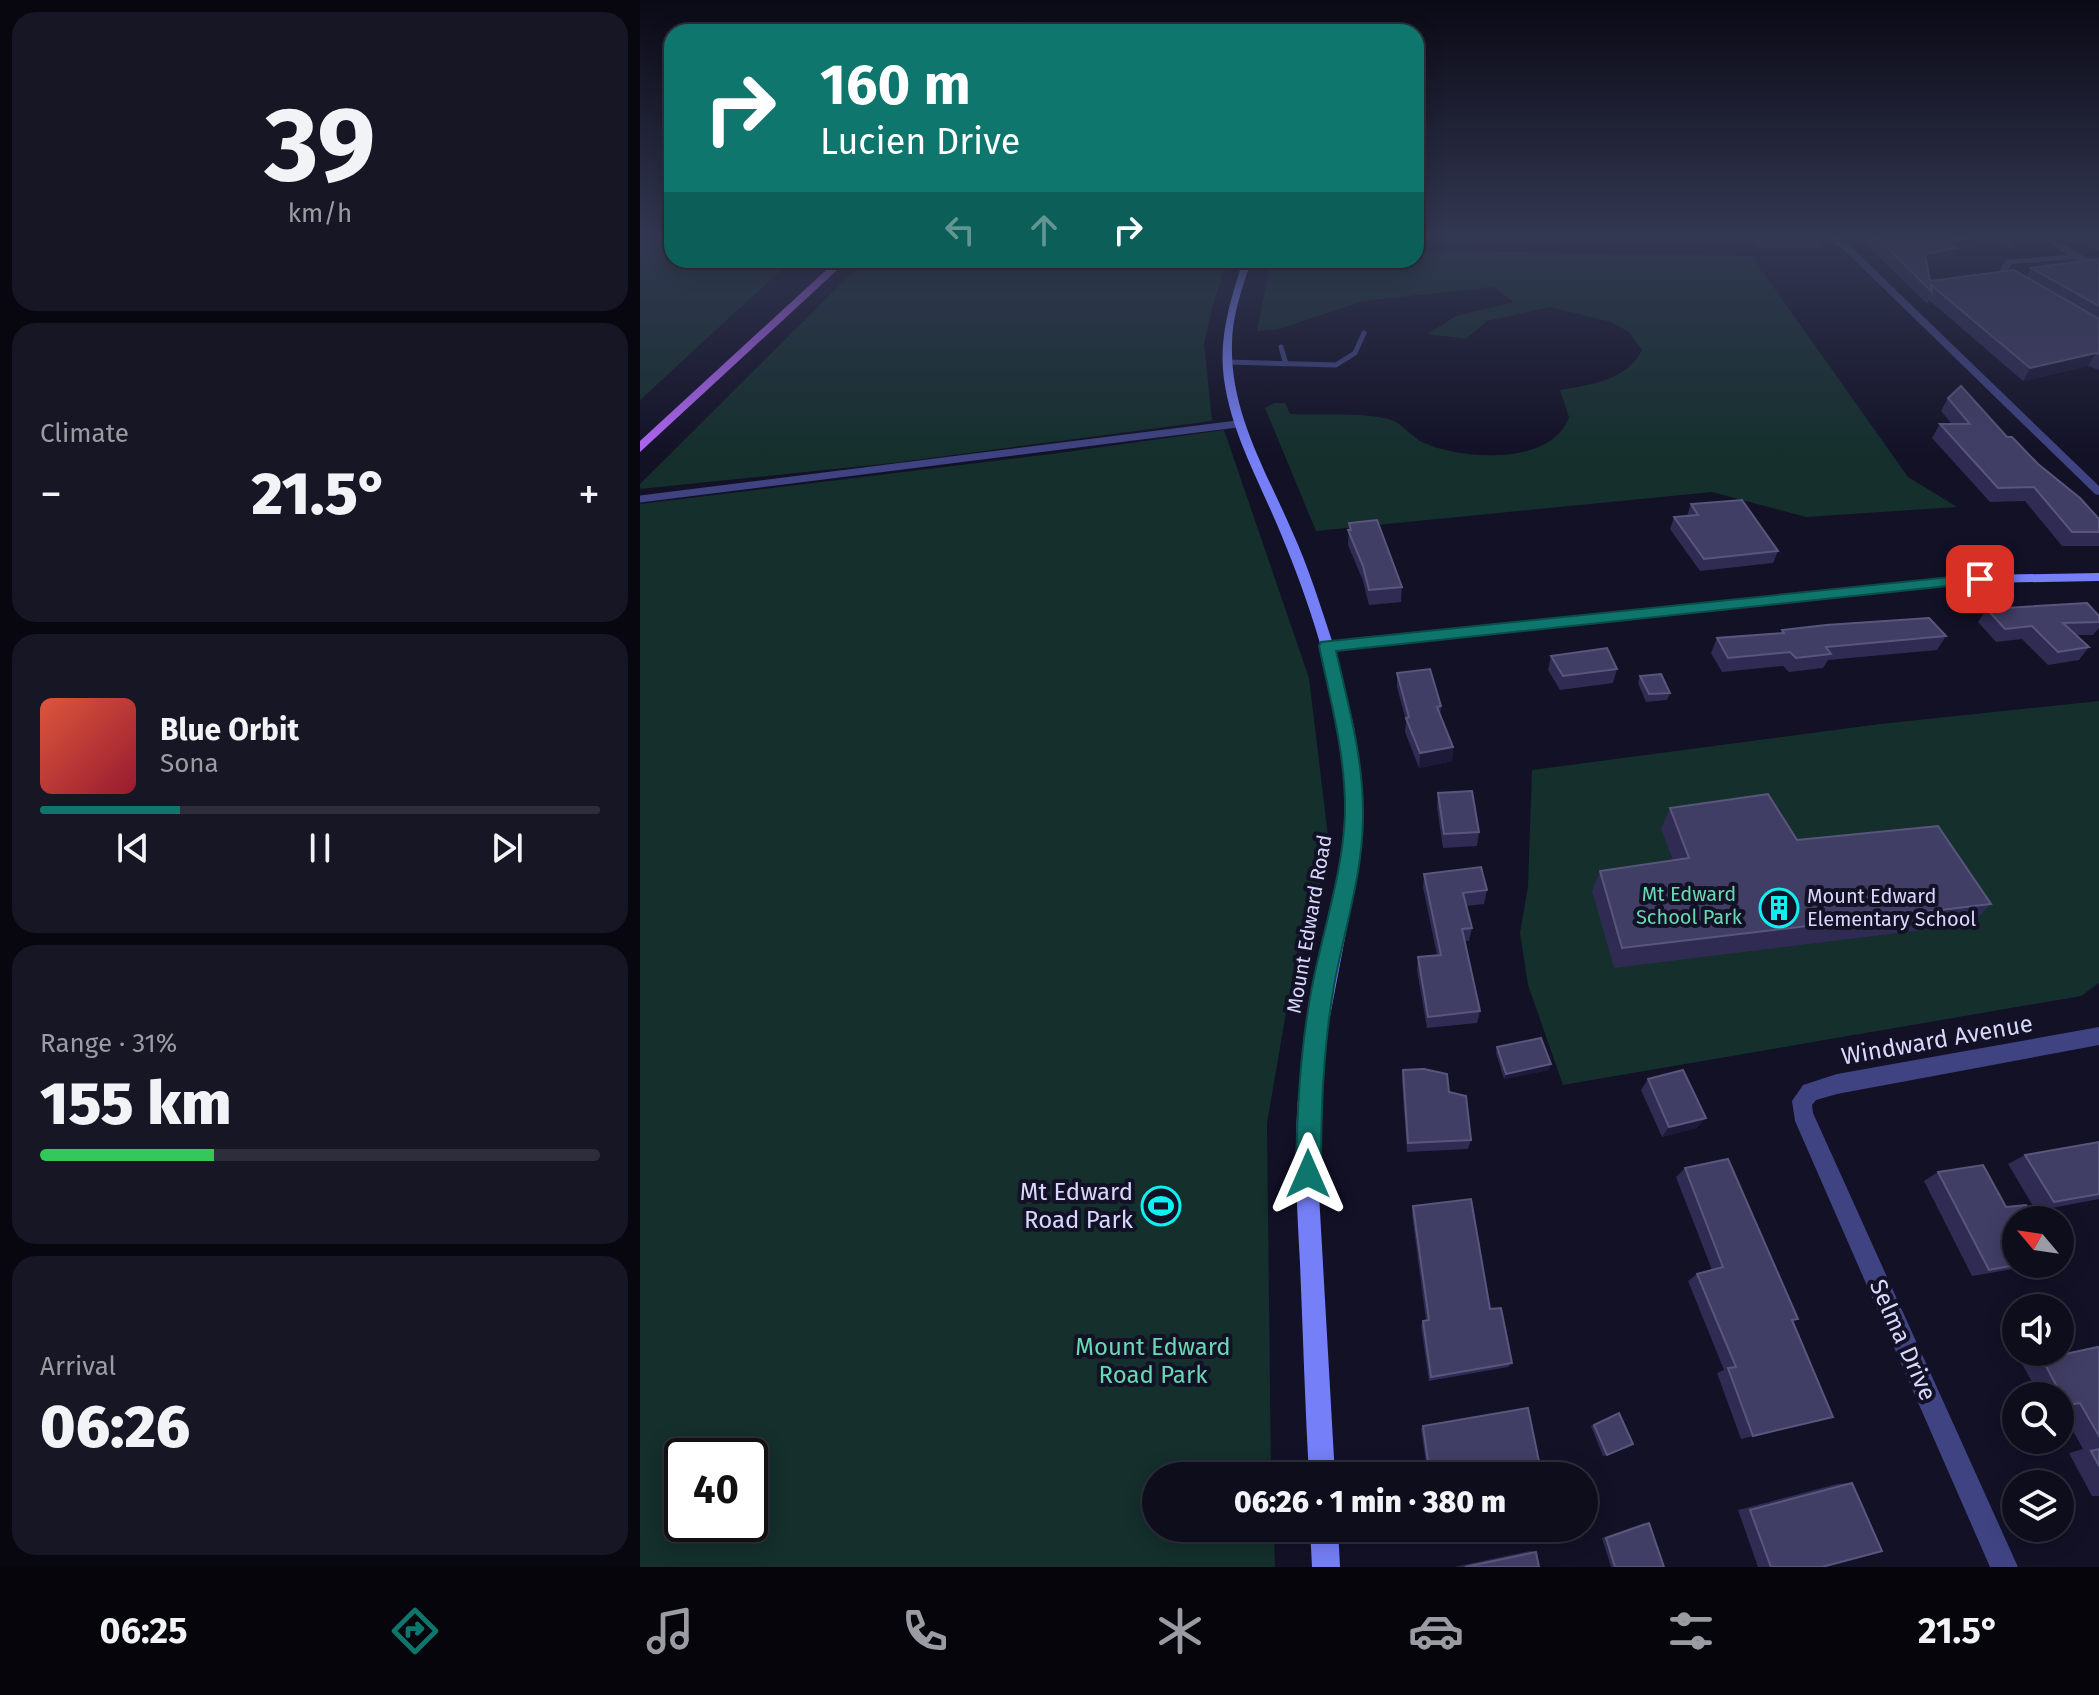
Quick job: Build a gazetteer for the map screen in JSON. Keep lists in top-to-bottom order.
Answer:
{
  "streets": {
    "street": ["Mount Edward Road", "Windward Avenue", "Selma Drive"]
  },
  "crossings": [
    ["Windward Avenue", "Selma Drive"]
  ],
  "parks": ["Mt Edward School Park", "Mount Edward Road Park"],
  "places": {
    "building": ["Mount Edward Elementary School"],
    "sports": ["Mt Edward Road Park"]
  },
  "north": "top left",
  "page": {
    "tile": [
      ["39", "km/h"],
      "Climate",
      ["Range · 31%", "155 km"],
      ["Arrival", "06:26"]
    ],
    "turn": ["160 m", "Lucien Drive"],
    "heat": ["−", "21.5°", "+"],
    "song": ["Blue Orbit", "Sona"],
    "limit": "40",
    "trip": "06:26 · 1 min · 380 m",
    "tabs": ["06:25", "21.5°"]
  }
}
